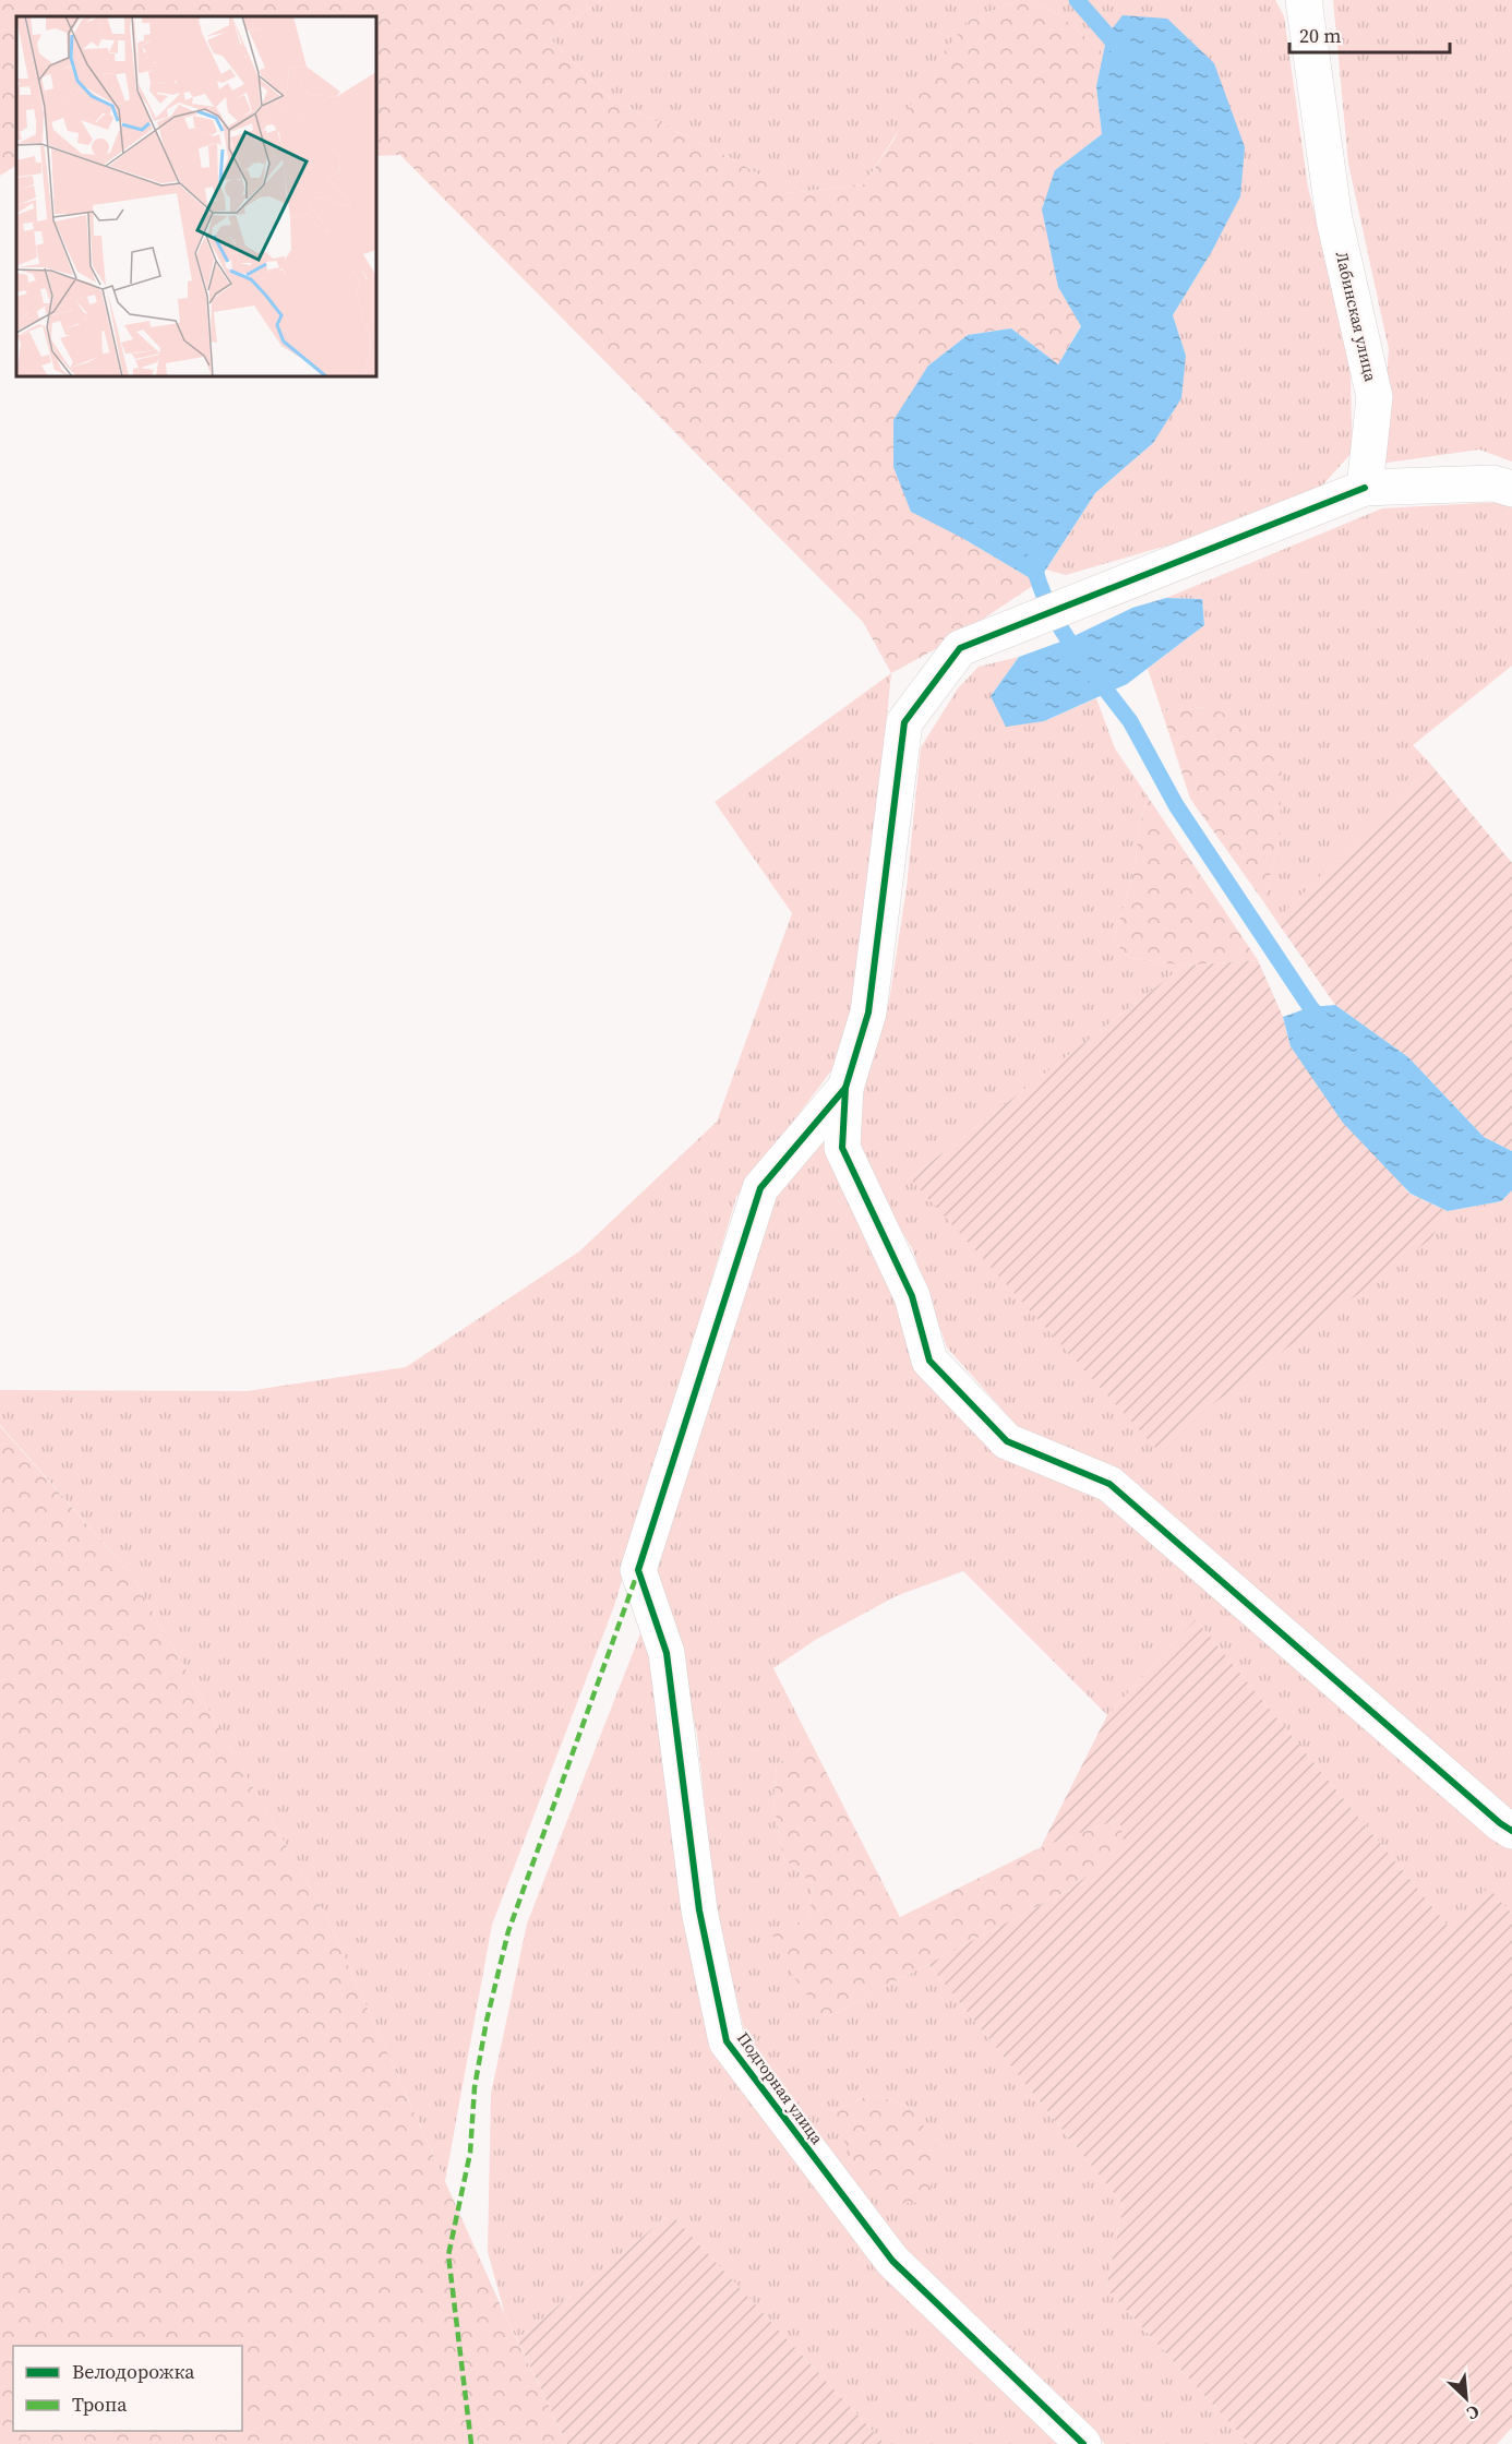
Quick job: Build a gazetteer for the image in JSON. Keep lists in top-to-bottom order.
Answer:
{
  "streets": {
    "street": ["Лабинская улица", "Подгорная улица"]
  },
  "legend": ["Велодорожка", "Тропа"],
  "scale_bar": "20 m",
  "north": "bottom right"
}
